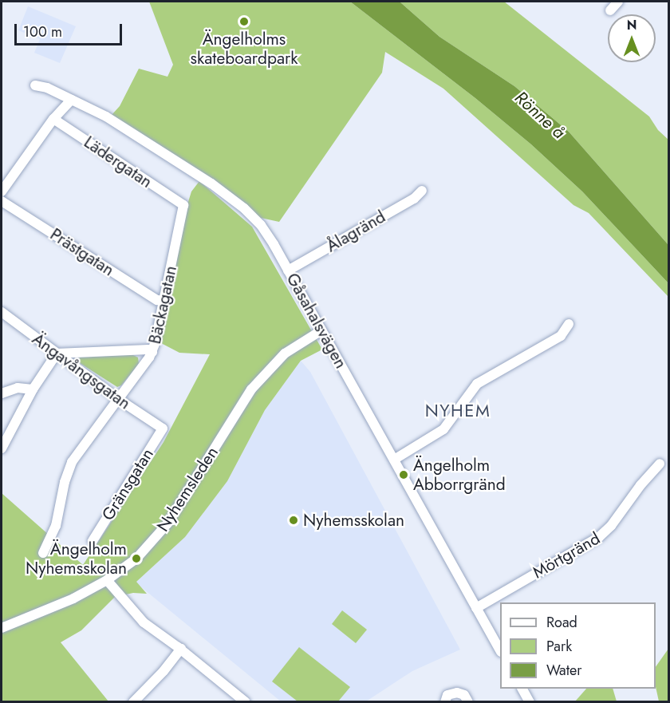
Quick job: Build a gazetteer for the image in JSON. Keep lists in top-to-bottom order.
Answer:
{
  "streets": {
    "street": [
      "Lädergatan",
      "Ålagränd",
      "Prästgatan",
      "Bäckagatan",
      "Gåsahalsvägen",
      "Ängavångsgatan",
      "Gränsgatan",
      "Nyhemsleden",
      "Mörtgränd"
    ]
  },
  "crossings": [
    ["Lädergatan", "Bäckagatan"],
    ["Ålagränd", "Gåsahalsvägen"],
    ["Prästgatan", "Bäckagatan"],
    ["Bäckagatan", "Ängavångsgatan"],
    ["Gåsahalsvägen", "Nyhemsleden"],
    ["Gåsahalsvägen", "Mörtgränd"],
    ["Ängavångsgatan", "Gränsgatan"]
  ],
  "districts": ["NYHEM"],
  "water": ["Rönne å"],
  "places": [
    "Ängelholms skateboardpark",
    "Ängelholm Abborrgränd",
    "Nyhemsskolan",
    "Ängelholm Nyhemsskolan"
  ],
  "legend": ["Road", "Park", "Water"],
  "scale_bar": "100 m",
  "north": "top"
}
